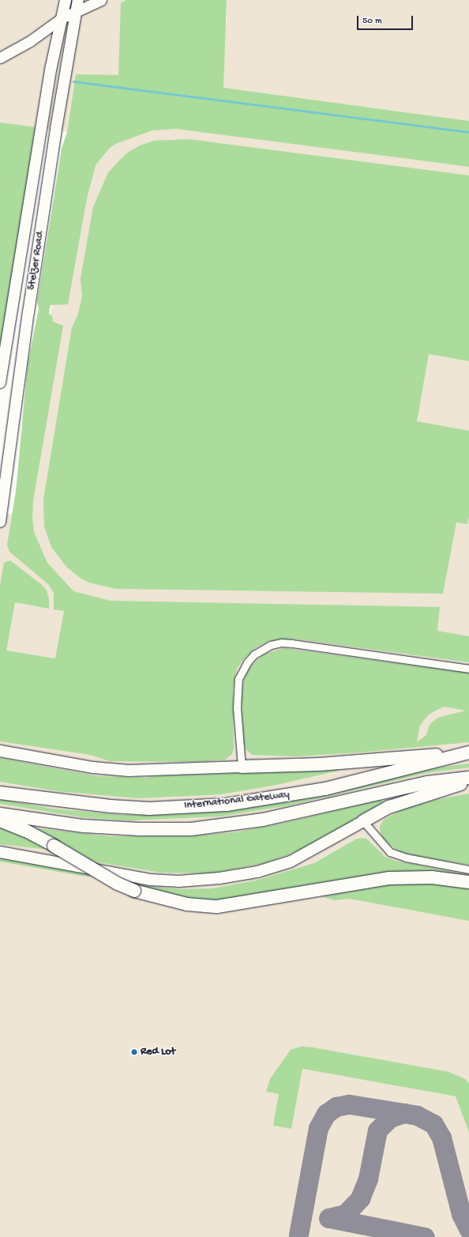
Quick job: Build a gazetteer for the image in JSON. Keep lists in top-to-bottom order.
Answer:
{
  "streets": {
    "highway": ["International Gateway"],
    "main road": ["Stelzer Road"]
  },
  "places": ["Red Lot"],
  "scale_bar": "50 m"
}
